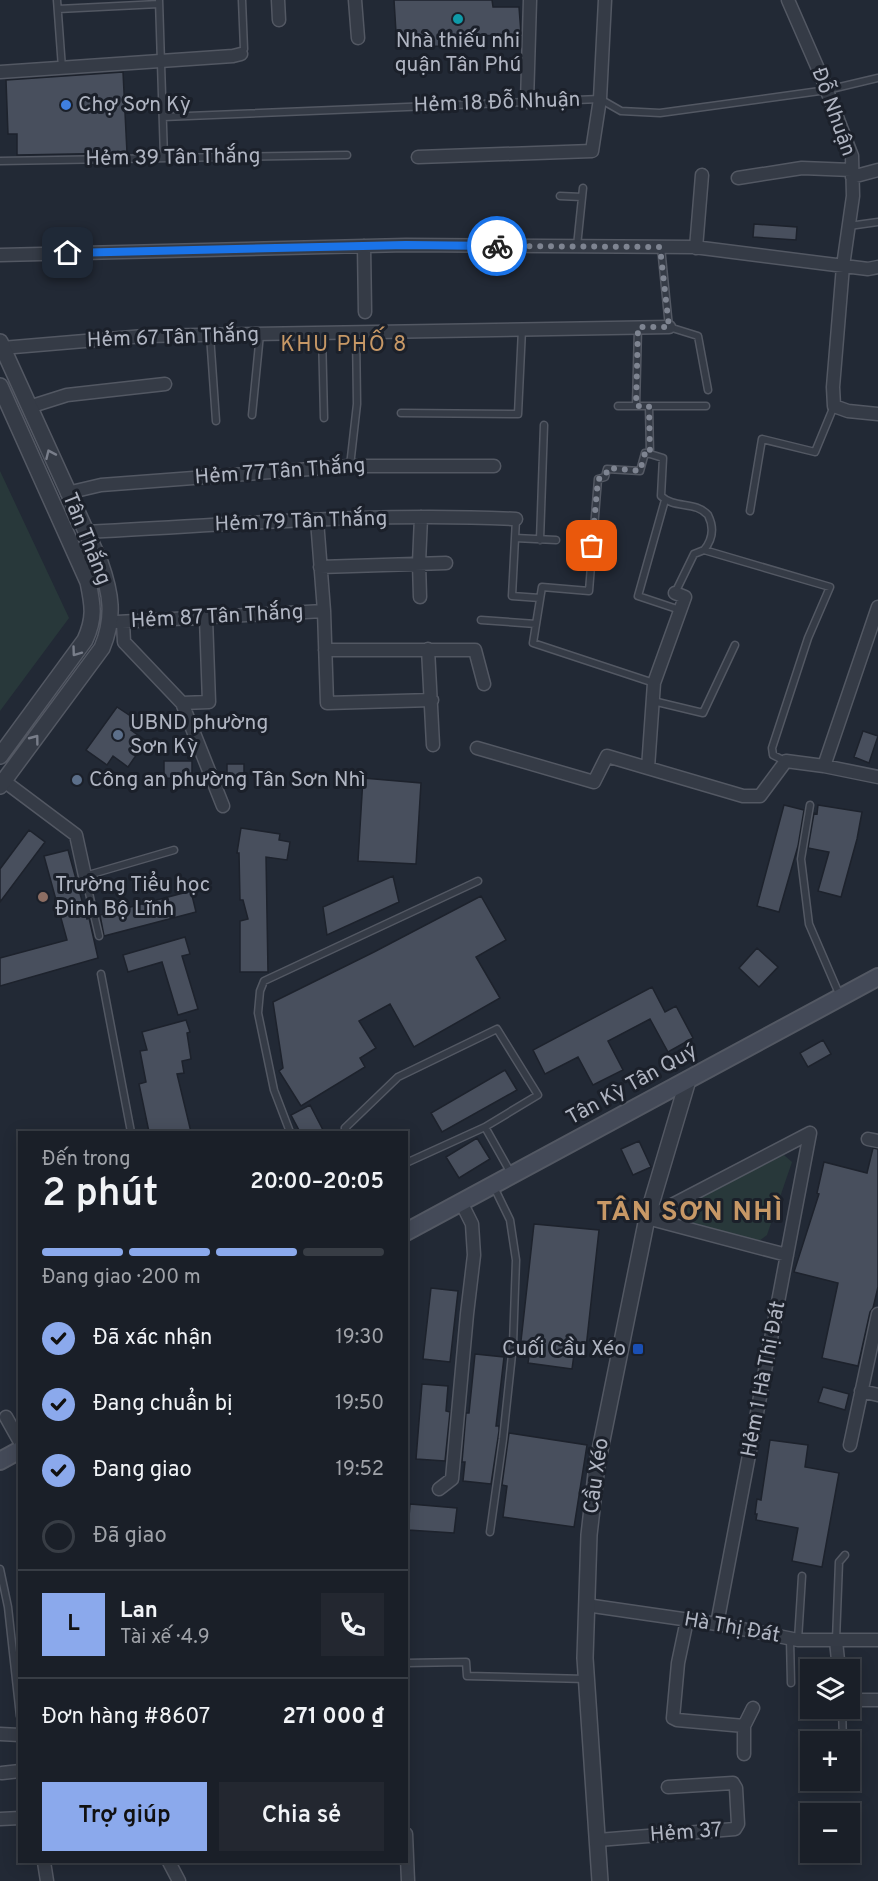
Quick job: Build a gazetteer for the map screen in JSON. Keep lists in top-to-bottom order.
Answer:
{
  "streets": {
    "main road": ["Tân Kỳ Tân Quý"],
    "street": [
      "Đỗ Nhuận",
      "Hẻm 67 Tân Thắng",
      "Hẻm 77 Tân Thắng",
      "Hẻm 79 Tân Thắng",
      "Tân Thắng",
      "Hẻm 87 Tân Thắng",
      "Hẻm 1 Hà Thị Đát",
      "Cầu Xéo",
      "Hà Thị Đát",
      "Hẻm 37"
    ],
    "lane": ["Hẻm 18 Đỗ Nhuận", "Hẻm 39 Tân Thắng"]
  },
  "crossings": [
    ["Hẻm 18 Đỗ Nhuận", "Đỗ Nhuận"],
    ["Hẻm 67 Tân Thắng", "Tân Thắng"],
    ["Hẻm 77 Tân Thắng", "Tân Thắng"],
    ["Hẻm 79 Tân Thắng", "Tân Thắng"],
    ["Tân Thắng", "Hẻm 87 Tân Thắng"],
    ["Tân Kỳ Tân Quý", "Cầu Xéo"],
    ["Hẻm 1 Hà Thị Đát", "Cầu Xéo"],
    ["Hẻm 1 Hà Thị Đát", "Hà Thị Đát"],
    ["Cầu Xéo", "Hà Thị Đát"],
    ["Cầu Xéo", "Hẻm 37"]
  ],
  "districts": ["KHU PHỐ 8", "TÂN SƠN NHÌ"],
  "places": {
    "other": [
      "Nhà thiếu nhi quận Tân Phú",
      "Chợ Sơn Kỳ",
      "UBND phường Sơn Kỳ",
      "Công an phường Tân Sơn Nhì",
      "Trường Tiểu học Đinh Bộ Lĩnh"
    ],
    "transit": ["Cuối Cầu Xéo"]
  },
  "page": {
    "heading": ["2 phút", "Đến trong", "20:00–20:05"],
    "panel": [
      "Lan",
      "Tài xế · 4.9",
      "Đơn hàng #8607",
      "271 000 ₫"
    ],
    "bar": "Đang giao · 200 m",
    "list": [
      ["Đã xác nhận", "19:30"],
      ["Đang chuẩn bị", "19:50"],
      ["Đang giao", "19:52"],
      "Đã giao"
    ],
    "round": "L",
    "map_buttons": ["+", "−"],
    "buttons": ["Trợ giúp", "Chia sẻ"]
  }
}
